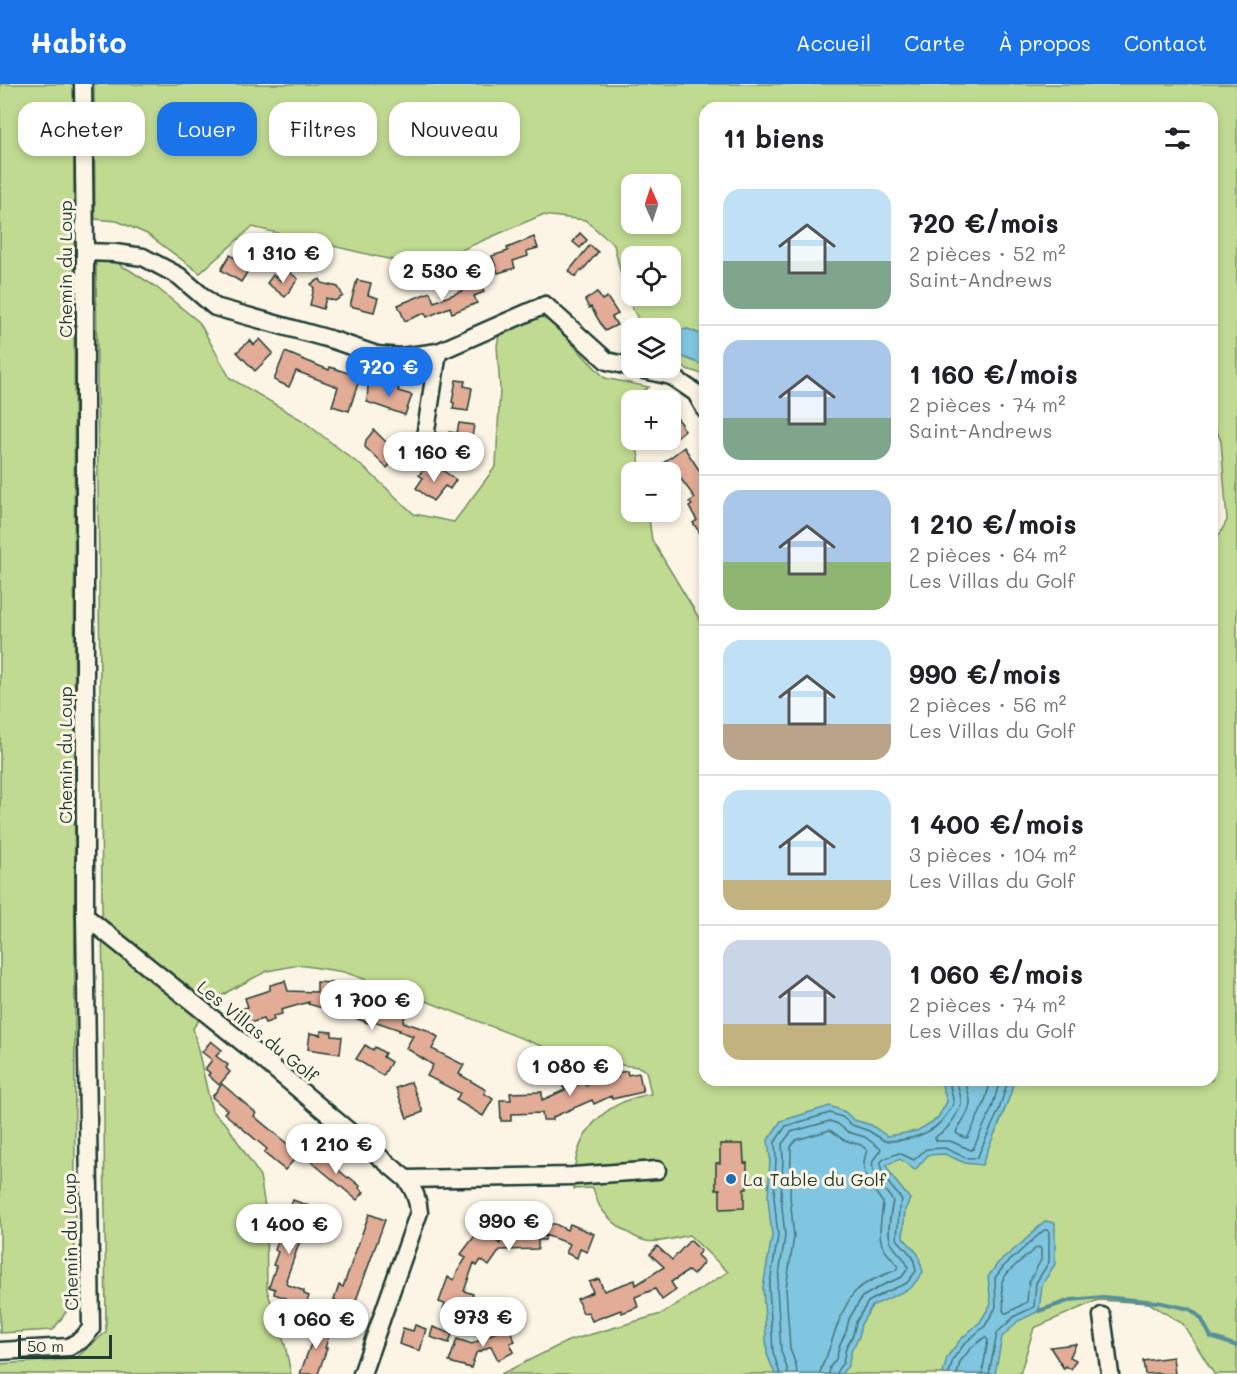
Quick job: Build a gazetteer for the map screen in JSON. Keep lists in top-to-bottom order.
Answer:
{
  "streets": {
    "street": ["Chemin du Loup", "Les Villas du Golf"]
  },
  "crossings": [
    ["Chemin du Loup", "Les Villas du Golf"]
  ],
  "places": ["La Table du Golf"],
  "scale_bar": "50 m",
  "north": "top",
  "page": {
    "header": "Habito",
    "nav": [
      "Accueil",
      "Carte",
      "À propos",
      "Contact"
    ],
    "chip": [
      "Acheter",
      "Louer",
      "Filtres",
      "Nouveau"
    ],
    "heading": "11 biens",
    "map_buttons": ["+", "−"],
    "list": [
      {
        "name": "720 €/mois",
        "note": "2 pièces · 52 m² · Saint-Andrews"
      },
      {
        "name": "1 160 €/mois",
        "note": "2 pièces · 74 m² · Saint-Andrews"
      },
      {
        "name": "1 210 €/mois",
        "note": "2 pièces · 64 m² · Les Villas du Golf"
      },
      {
        "name": "990 €/mois",
        "note": "2 pièces · 56 m² · Les Villas du Golf"
      },
      {
        "name": "1 400 €/mois",
        "note": "3 pièces · 104 m² · Les Villas du Golf"
      },
      {
        "name": "1 060 €/mois",
        "note": "2 pièces · 74 m² · Les Villas du Golf"
      }
    ],
    "price": [
      "1 310 €",
      "2 530 €",
      "720 €",
      "1 160 €",
      "1 700 €",
      "1 080 €",
      "1 210 €",
      "990 €",
      "1 400 €",
      "973 €",
      "1 060 €"
    ],
    "scale": "50 m"
  }
}
